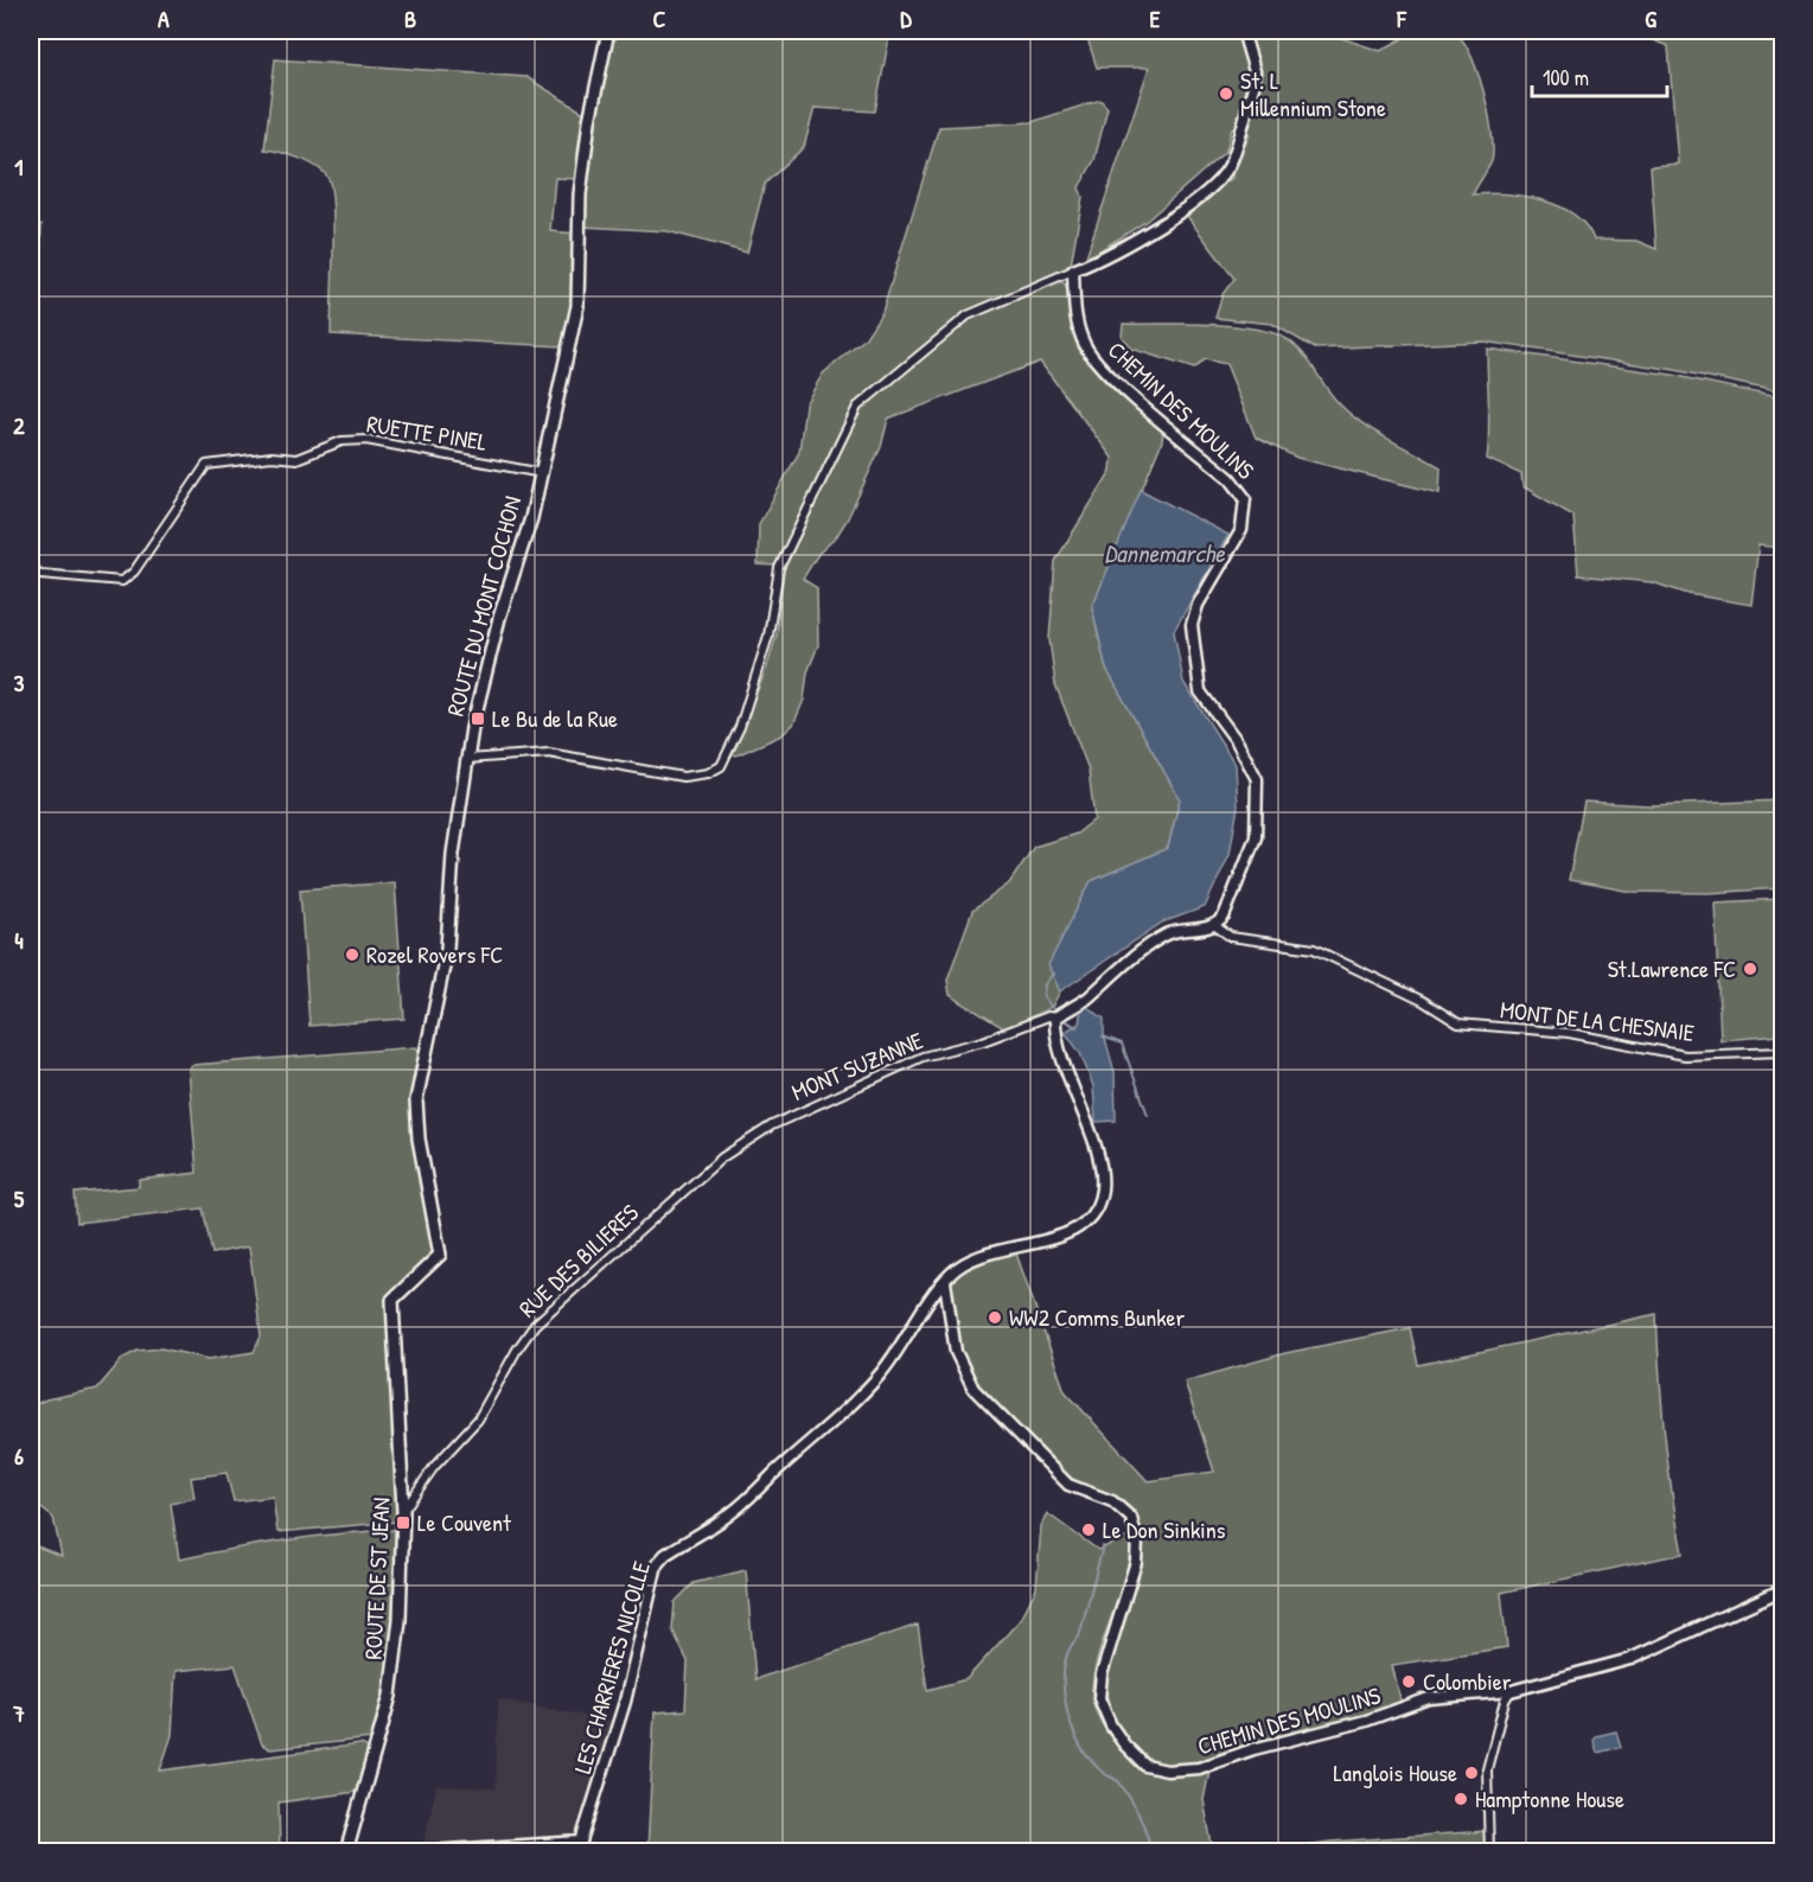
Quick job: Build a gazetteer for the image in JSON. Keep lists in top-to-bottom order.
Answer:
{
  "streets": {
    "main road": ["ROUTE DU MONT COCHON", "ROUTE DE ST JEAN"],
    "street": [
      "CHEMIN DES MOULINS",
      "RUETTE PINEL",
      "MONT DE LA CHESNAIE",
      "MONT SUZANNE",
      "RUE DES BILIERES",
      "LES CHARRIERES NICOLLE"
    ]
  },
  "crossings": [
    ["CHEMIN DES MOULINS", "MONT DE LA CHESNAIE"],
    ["CHEMIN DES MOULINS", "LES CHARRIERES NICOLLE"],
    ["RUETTE PINEL", "ROUTE DU MONT COCHON"],
    ["ROUTE DU MONT COCHON", "ROUTE DE ST JEAN"],
    ["MONT SUZANNE", "RUE DES BILIERES"],
    ["RUE DES BILIERES", "ROUTE DE ST JEAN"]
  ],
  "water": ["Dannemarche"],
  "places": {
    "other": [
      "St. L Millennium Stone",
      "Rozel Rovers FC",
      "St.Lawrence FC",
      "WW2 Comms Bunker",
      "Le Don Sinkins",
      "Colombier",
      "Langlois House",
      "Hamptonne House"
    ],
    "transit": ["Le Bu de la Rue", "Le Couvent"]
  },
  "scale_bar": "100 m",
  "grid": {
    "columns": [
      "A",
      "B",
      "C",
      "D",
      "E",
      "F",
      "G"
    ],
    "rows": [
      "1",
      "2",
      "3",
      "4",
      "5",
      "6",
      "7"
    ]
  }
}
